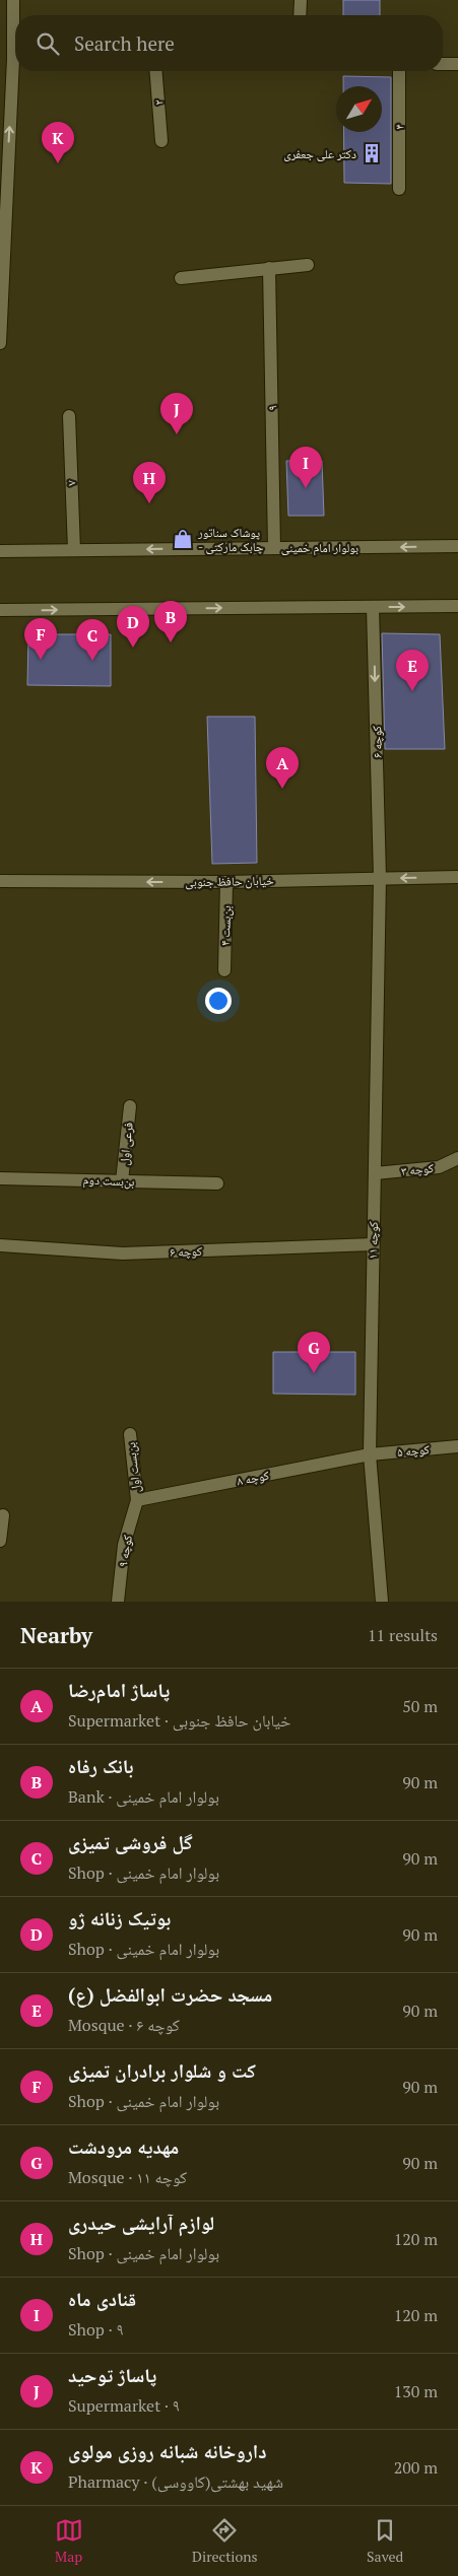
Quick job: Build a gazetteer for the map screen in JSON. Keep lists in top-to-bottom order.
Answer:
{
  "streets": {
    "street": [
      "۲",
      "۴",
      "۹",
      "۷",
      "بولوار امام خمینی",
      "کوچه ۶",
      "خیابان حافظ جنوبی",
      "بن‌بست ۴",
      "فرعی اول",
      "کوچه ۳",
      "بن‌بست دوم",
      "کوچه ۱۱",
      "کوچه ۵",
      "بن‌بست اول",
      "کوچه ۸",
      "کوچه ۹"
    ]
  },
  "crossings": [
    ["۹", "بولوار امام خمینی"],
    ["۷", "بولوار امام خمینی"],
    ["کوچه ۶", "خیابان حافظ جنوبی"],
    ["کوچه ۶", "کوچه ۱۱"],
    ["خیابان حافظ جنوبی", "بن‌بست ۴"],
    ["خیابان حافظ جنوبی", "کوچه ۱۱"],
    ["فرعی اول", "بن‌بست دوم"],
    ["کوچه ۳", "کوچه ۱۱"],
    ["کوچه ۱۱", "کوچه ۵"],
    ["کوچه ۱۱", "کوچه ۸"],
    ["کوچه ۵", "کوچه ۸"],
    ["بن‌بست اول", "کوچه ۸"],
    ["بن‌بست اول", "کوچه ۹"],
    ["کوچه ۸", "کوچه ۹"]
  ],
  "one_way": ["کوچه ۶", "خیابان حافظ جنوبی"],
  "places": {
    "building": ["دکتر علی جعفری"],
    "shop": ["پوشاک سناتور - چابک مارکتی"]
  },
  "north": "top right",
  "page": {
    "search": "Search here",
    "pins": [
      "K",
      "J",
      "I",
      "H",
      "B",
      "D",
      "F",
      "C",
      "E",
      "A",
      "G"
    ],
    "heading": ["Nearby", "11 results"],
    "list": [
      {
        "mark": "A",
        "name": "پاساژ امام‌رضا",
        "note": "Supermarket · خیابان حافظ جنوبی",
        "value": "50 m"
      },
      {
        "mark": "B",
        "name": "بانک رفاه",
        "note": "Bank · بولوار امام خمینی",
        "value": "90 m"
      },
      {
        "mark": "C",
        "name": "گل فروشی تمیزی",
        "note": "Shop · بولوار امام خمینی",
        "value": "90 m"
      },
      {
        "mark": "D",
        "name": "بوتیک زنانه ژو",
        "note": "Shop · بولوار امام خمینی",
        "value": "90 m"
      },
      {
        "mark": "E",
        "name": "مسجد حضرت ابوالفضل (ع)",
        "note": "Mosque · کوچه ۶",
        "value": "90 m"
      },
      {
        "mark": "F",
        "name": "کت و شلوار برادران تمیزی",
        "note": "Shop · بولوار امام خمینی",
        "value": "90 m"
      },
      {
        "mark": "G",
        "name": "مهدیه مرودشت",
        "note": "Mosque · کوچه ۱۱",
        "value": "90 m"
      },
      {
        "mark": "H",
        "name": "لوازم آرایشی حیدری",
        "note": "Shop · بولوار امام خمینی",
        "value": "120 m"
      },
      {
        "mark": "I",
        "name": "قنادی ماه",
        "note": "Shop · ۹",
        "value": "120 m"
      },
      {
        "mark": "J",
        "name": "پاساژ توحید",
        "note": "Supermarket · ۹",
        "value": "130 m"
      },
      {
        "mark": "K",
        "name": "داروخانه شبانه روزی مولوی",
        "note": "Pharmacy · شهید بهشتی(کاووسی)",
        "value": "200 m"
      }
    ],
    "nav": ["Map", "Directions", "Saved"]
  }
}
